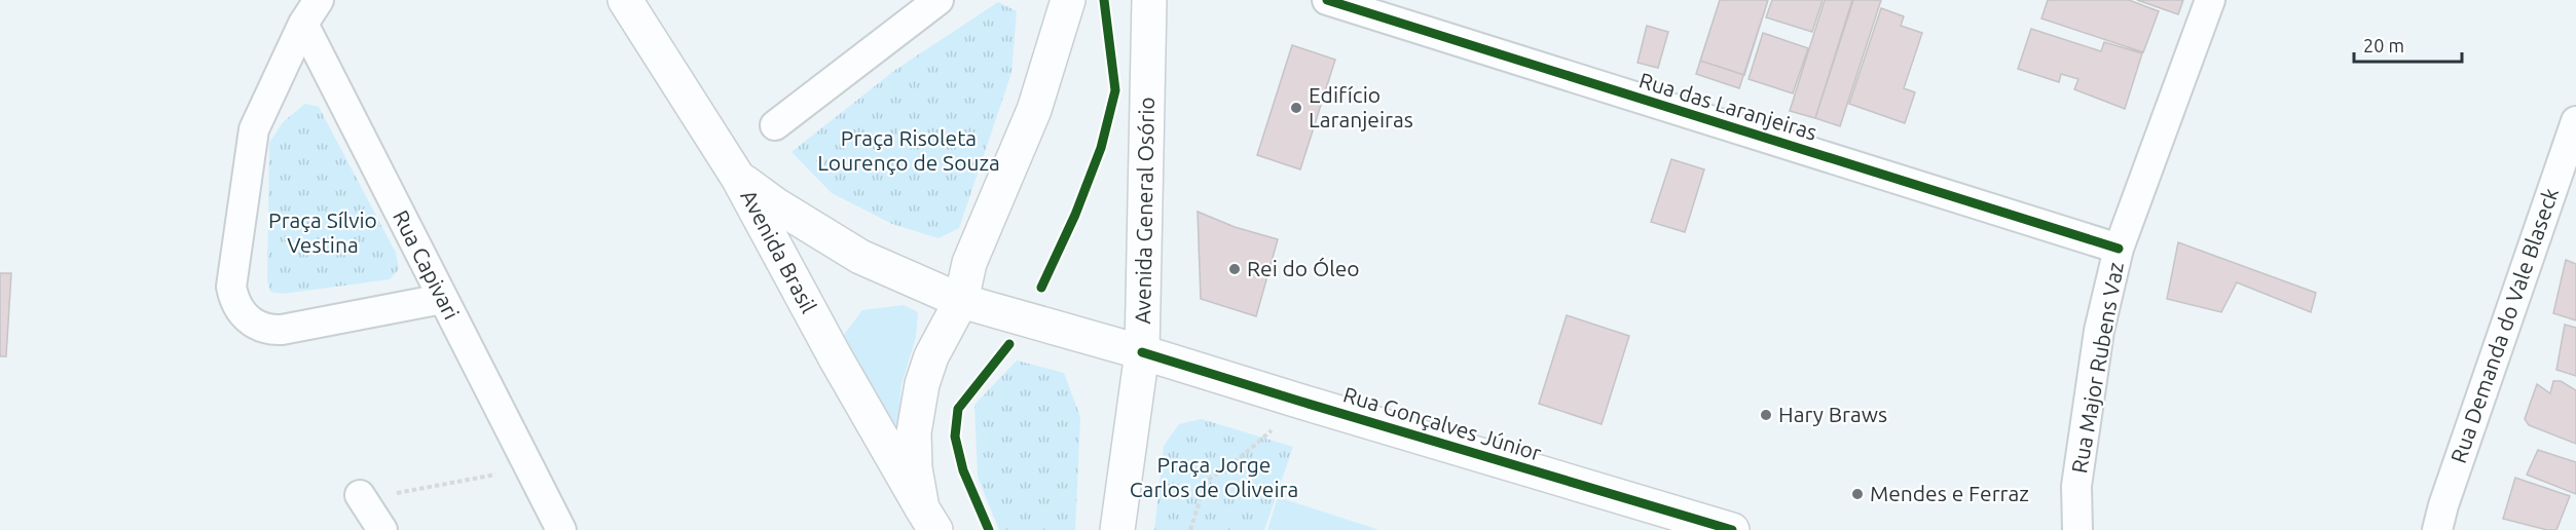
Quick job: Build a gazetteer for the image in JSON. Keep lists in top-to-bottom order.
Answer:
{
  "streets": {
    "main road": ["Avenida General Osório", "Avenida Brasil", "Rua Gonçalves Júnior"],
    "street": [
      "Rua das Laranjeiras",
      "Rua Capivari",
      "Rua Demanda do Vale Blaseck",
      "Rua Major Rubens Vaz"
    ]
  },
  "crossings": [
    ["Rua das Laranjeiras", "Rua Major Rubens Vaz"],
    ["Avenida General Osório", "Rua Gonçalves Júnior"],
    ["Avenida Brasil", "Rua Gonçalves Júnior"]
  ],
  "parks": ["Praça Risoleta Lourenço de Souza", "Praça Sílvio Vestina", "Praça Jorge Carlos de Oliveira"],
  "places": [
    "Edifício Laranjeiras",
    "Rei do Óleo",
    "Hary Braws",
    "Mendes e Ferraz"
  ],
  "scale_bar": "20 m"
}
